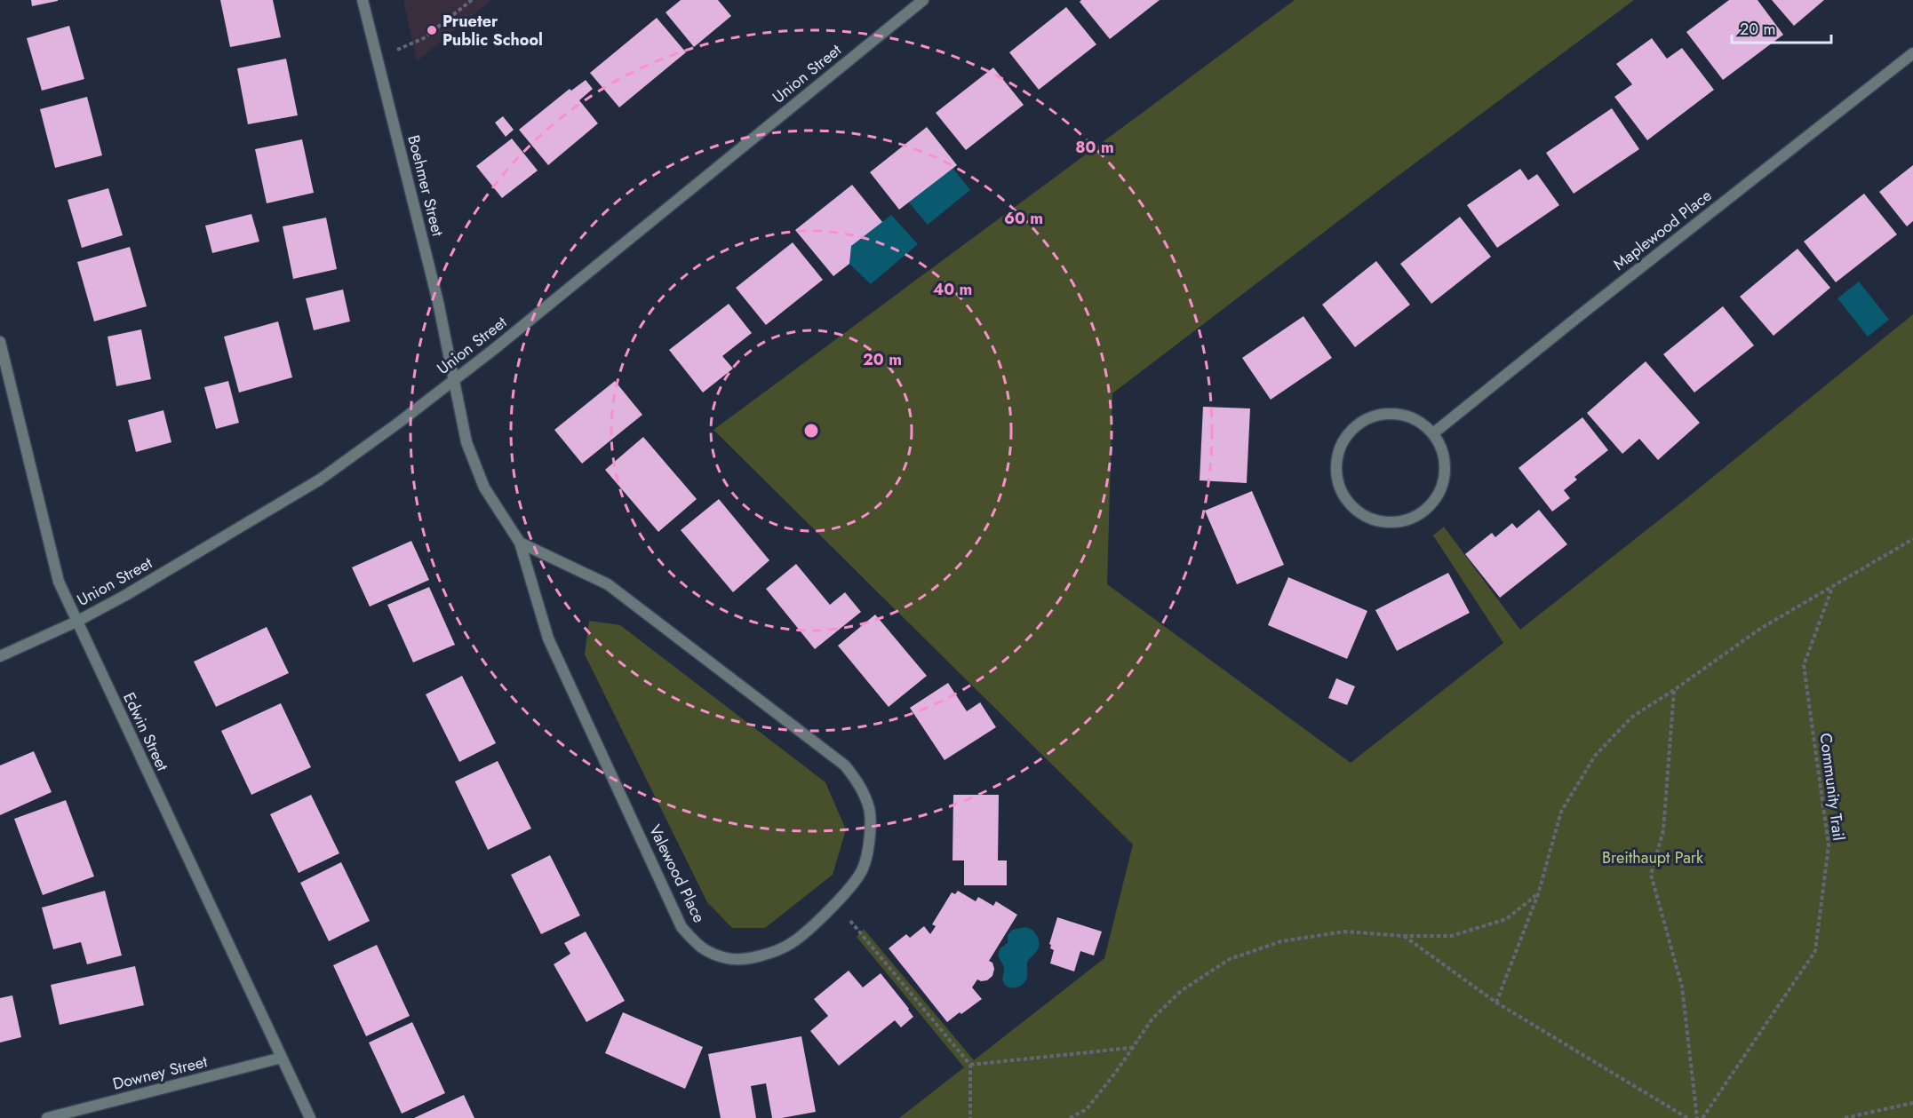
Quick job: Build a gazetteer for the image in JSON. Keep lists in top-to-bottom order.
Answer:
{
  "streets": {
    "street": [
      "Union Street",
      "Boehmer Street",
      "Maplewood Place",
      "Edwin Street",
      "Valewood Place",
      "Downey Street"
    ],
    "path": ["Community Trail"]
  },
  "crossings": [
    ["Union Street", "Boehmer Street"],
    ["Union Street", "Edwin Street"],
    ["Union Street", "Valewood Place"],
    ["Boehmer Street", "Valewood Place"],
    ["Edwin Street", "Downey Street"]
  ],
  "parks": ["Breithaupt Park"],
  "places": ["Prueter Public School"],
  "scale_bar": "20 m",
  "rings": [
    "80 m",
    "60 m",
    "40 m",
    "20 m"
  ]
}
